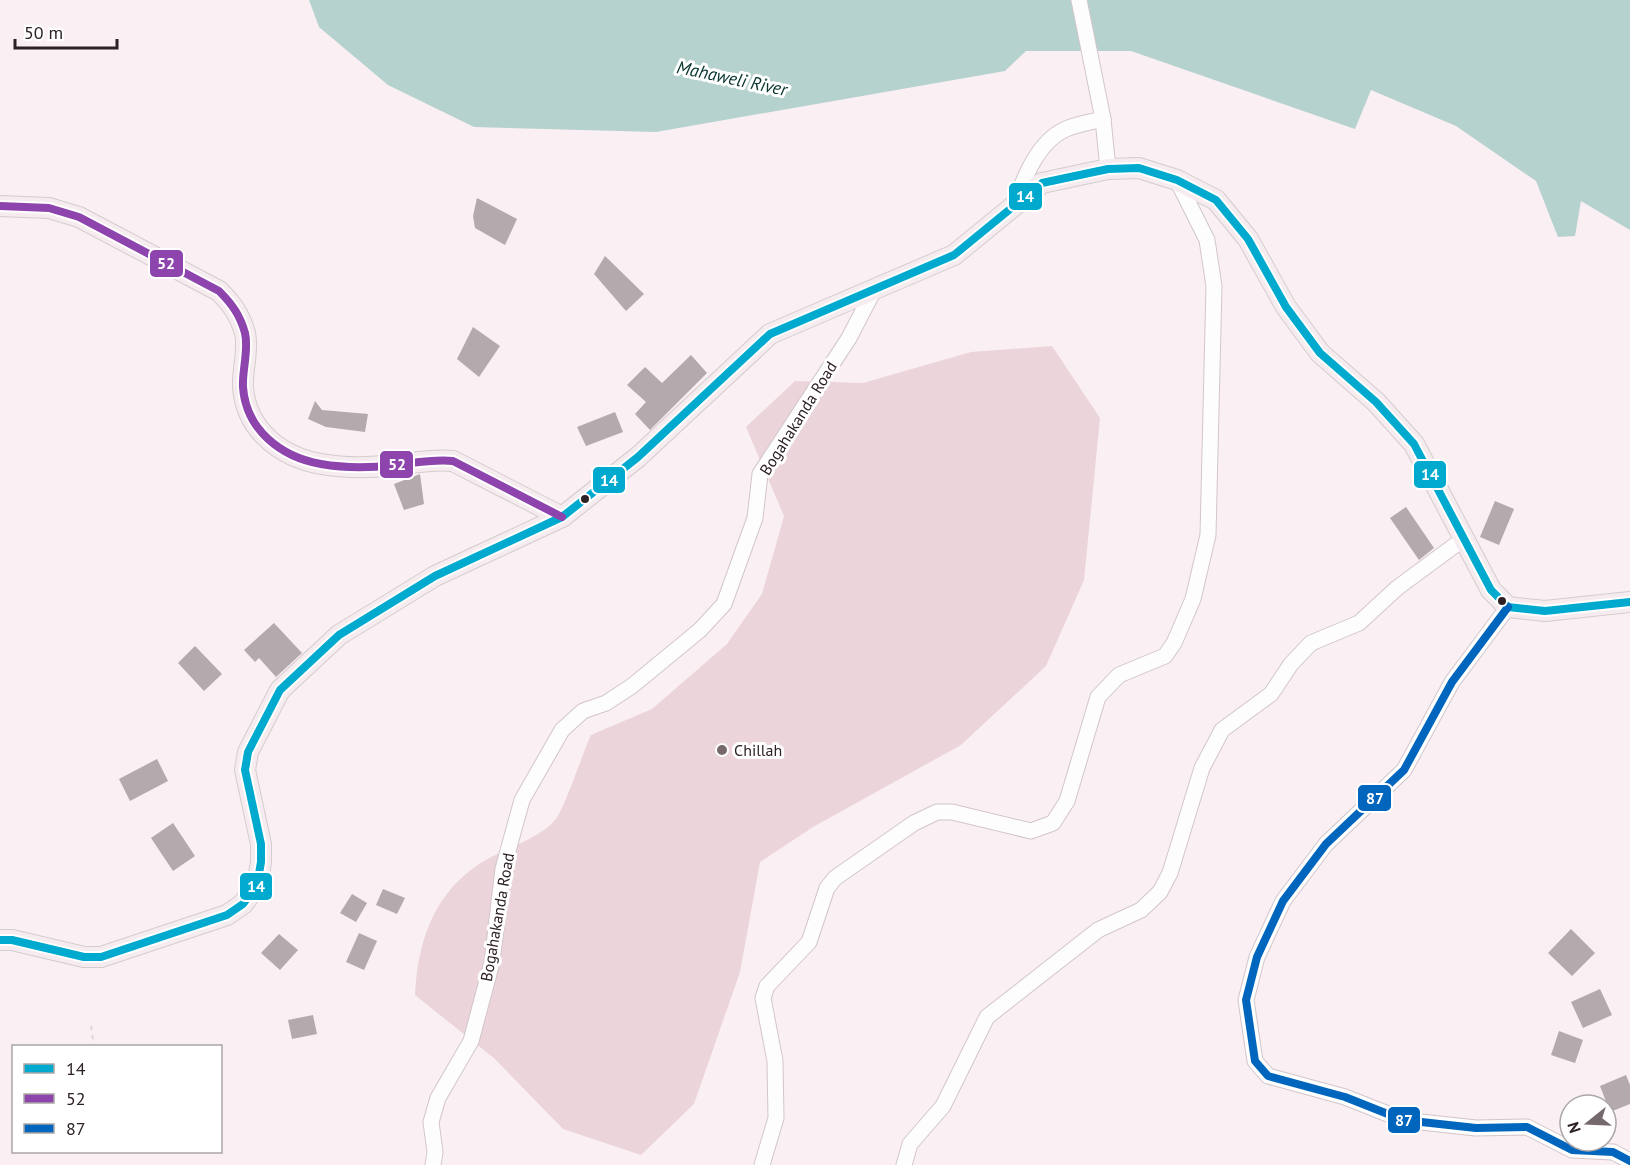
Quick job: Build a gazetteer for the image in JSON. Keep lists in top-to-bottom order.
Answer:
{
  "streets": {
    "street": ["Bogahakanda Road"]
  },
  "water": ["Mahaweli River"],
  "places": ["Chillah"],
  "lines": ["transit line 14", "transit line 52", "transit line 87"],
  "legend": ["14", "52", "87"],
  "scale_bar": "50 m",
  "north": "left"
}
